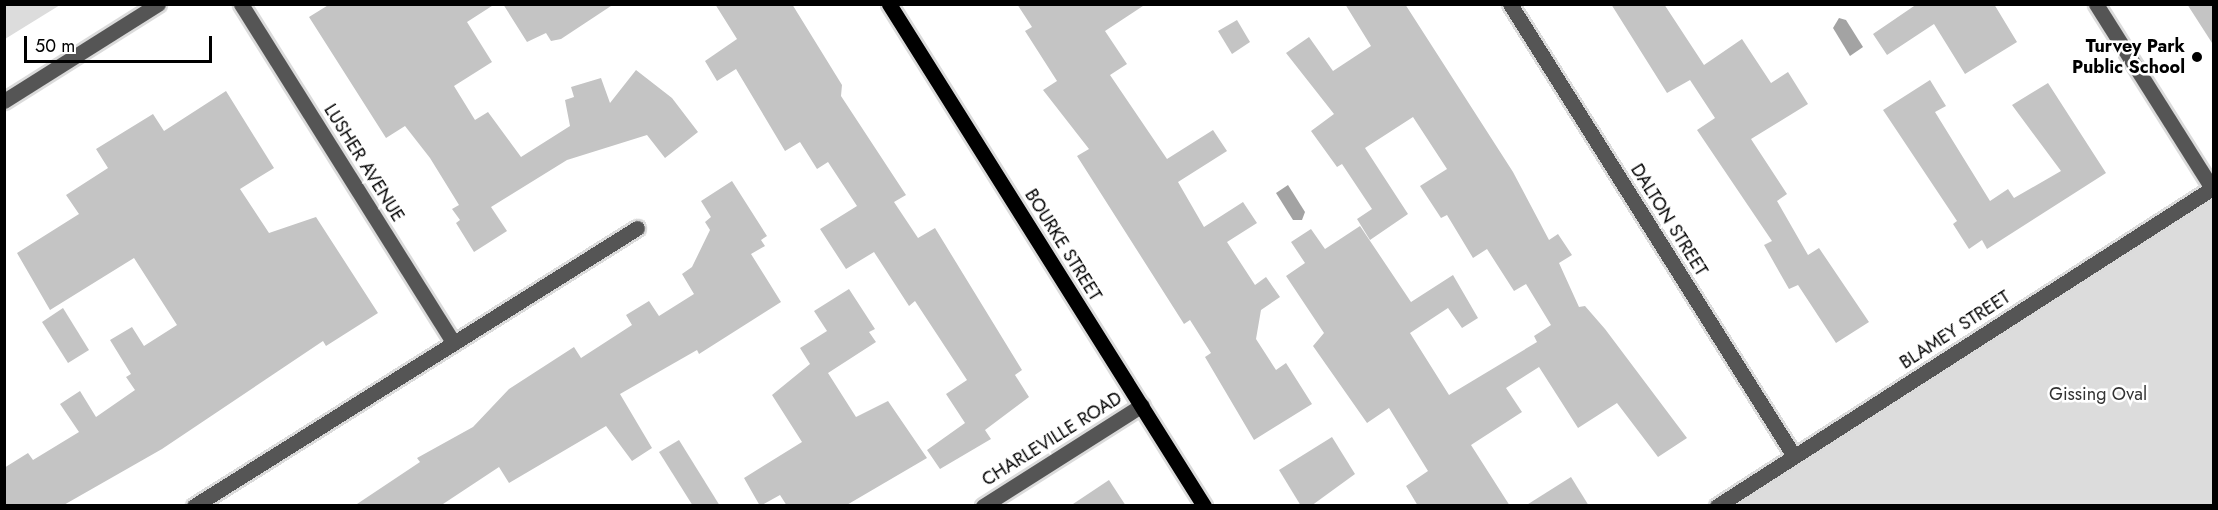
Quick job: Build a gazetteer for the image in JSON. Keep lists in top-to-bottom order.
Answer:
{
  "streets": {
    "main road": ["BOURKE STREET"],
    "street": [
      "LUSHER AVENUE",
      "DALTON STREET",
      "BLAMEY STREET",
      "CHARLEVILLE ROAD"
    ]
  },
  "crossings": [
    ["DALTON STREET", "BLAMEY STREET"],
    ["BOURKE STREET", "CHARLEVILLE ROAD"]
  ],
  "parks": ["Gissing Oval"],
  "places": ["Turvey Park Public School"],
  "scale_bar": "50 m"
}
